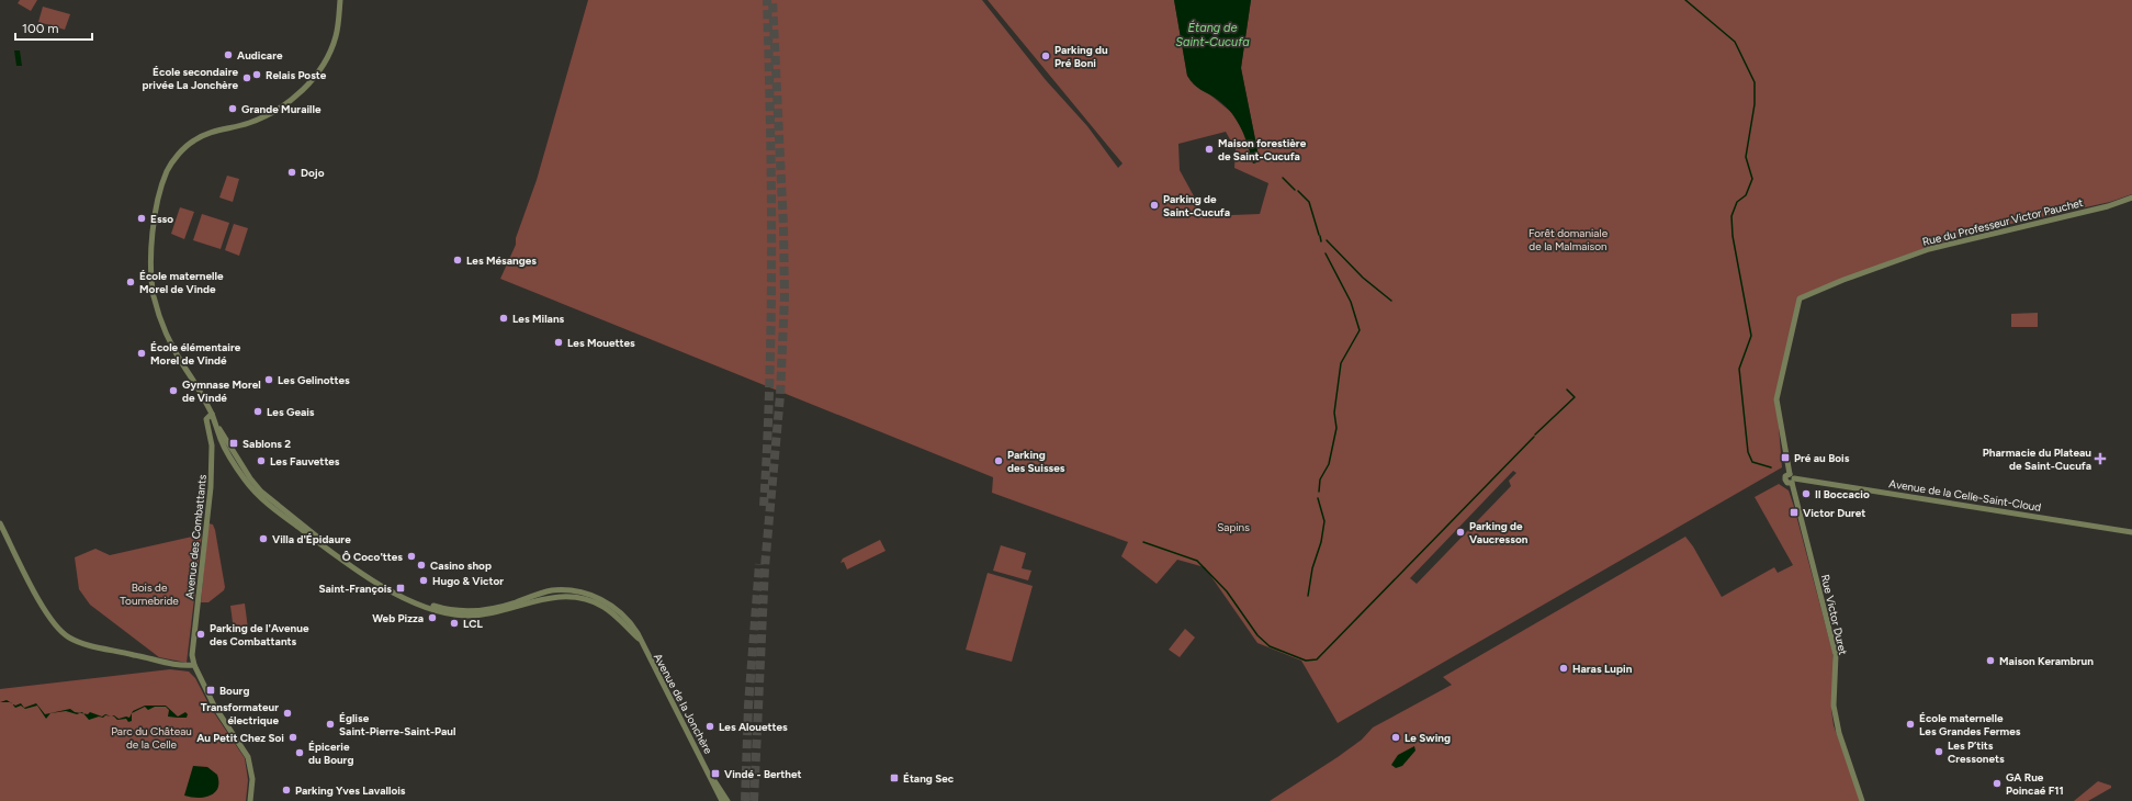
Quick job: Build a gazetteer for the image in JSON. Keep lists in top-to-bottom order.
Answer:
{
  "streets": {
    "street": [
      "Rue du Professeur Victor Pauchet",
      "Avenue de la Celle-Saint-Cloud",
      "Avenue des Combattants",
      "Rue Victor Duret",
      "Avenue de la Jonchère"
    ]
  },
  "crossings": [
    ["Rue du Professeur Victor Pauchet", "Avenue de la Celle-Saint-Cloud"],
    ["Rue du Professeur Victor Pauchet", "Rue Victor Duret"],
    ["Avenue de la Celle-Saint-Cloud", "Rue Victor Duret"],
    ["Avenue des Combattants", "Avenue de la Jonchère"]
  ],
  "water": ["Étang de Saint-Cucufa"],
  "parks": [
    "Forêt domaniale de la Malmaison",
    "Sapins",
    "Bois de Tournebride",
    "Parc du Château de la Celle"
  ],
  "places": {
    "other": [
      "Audicare",
      "Parking du Pré Boni",
      "Relais Poste",
      "École secondaire privée La Jonchère",
      "Grande Muraille",
      "Maison forestière de Saint-Cucufa",
      "Dojo",
      "Parking de Saint-Cucufa",
      "Esso",
      "Les Mésanges",
      "École maternelle Morel de Vinde",
      "Les Milans",
      "Les Mouettes",
      "École élémentaire Morel de Vindé",
      "Les Gelinottes",
      "Gymnase Morel de Vindé",
      "Les Geais",
      "Les Fauvettes",
      "Parking des Suisses",
      "Il Boccacio",
      "Parking de Vaucresson",
      "Villa d'Épidaure",
      "Ô Coco'ttes",
      "Casino shop",
      "Hugo & Victor",
      "Web Pizza",
      "LCL",
      "Parking de l'Avenue des Combattants",
      "Maison Kerambrun",
      "Haras Lupin",
      "Transformateur électrique",
      "Église Saint-Pierre-Saint-Paul",
      "École maternelle Les Grandes Fermes",
      "Les Alouettes",
      "Au Petit Chez Soi",
      "Le Swing",
      "Les P’tits Cressonets",
      "Épicerie du Bourg",
      "GA Rue Poincaé F11",
      "Parking Yves Lavallois"
    ],
    "transit": [
      "Sablons 2",
      "Pré au Bois",
      "Victor Duret",
      "Saint-François",
      "Bourg",
      "Vindé - Berthet",
      "Étang Sec"
    ],
    "health": ["Pharmacie du Plateau de Saint-Cucufa"]
  },
  "scale_bar": "100 m"
}
